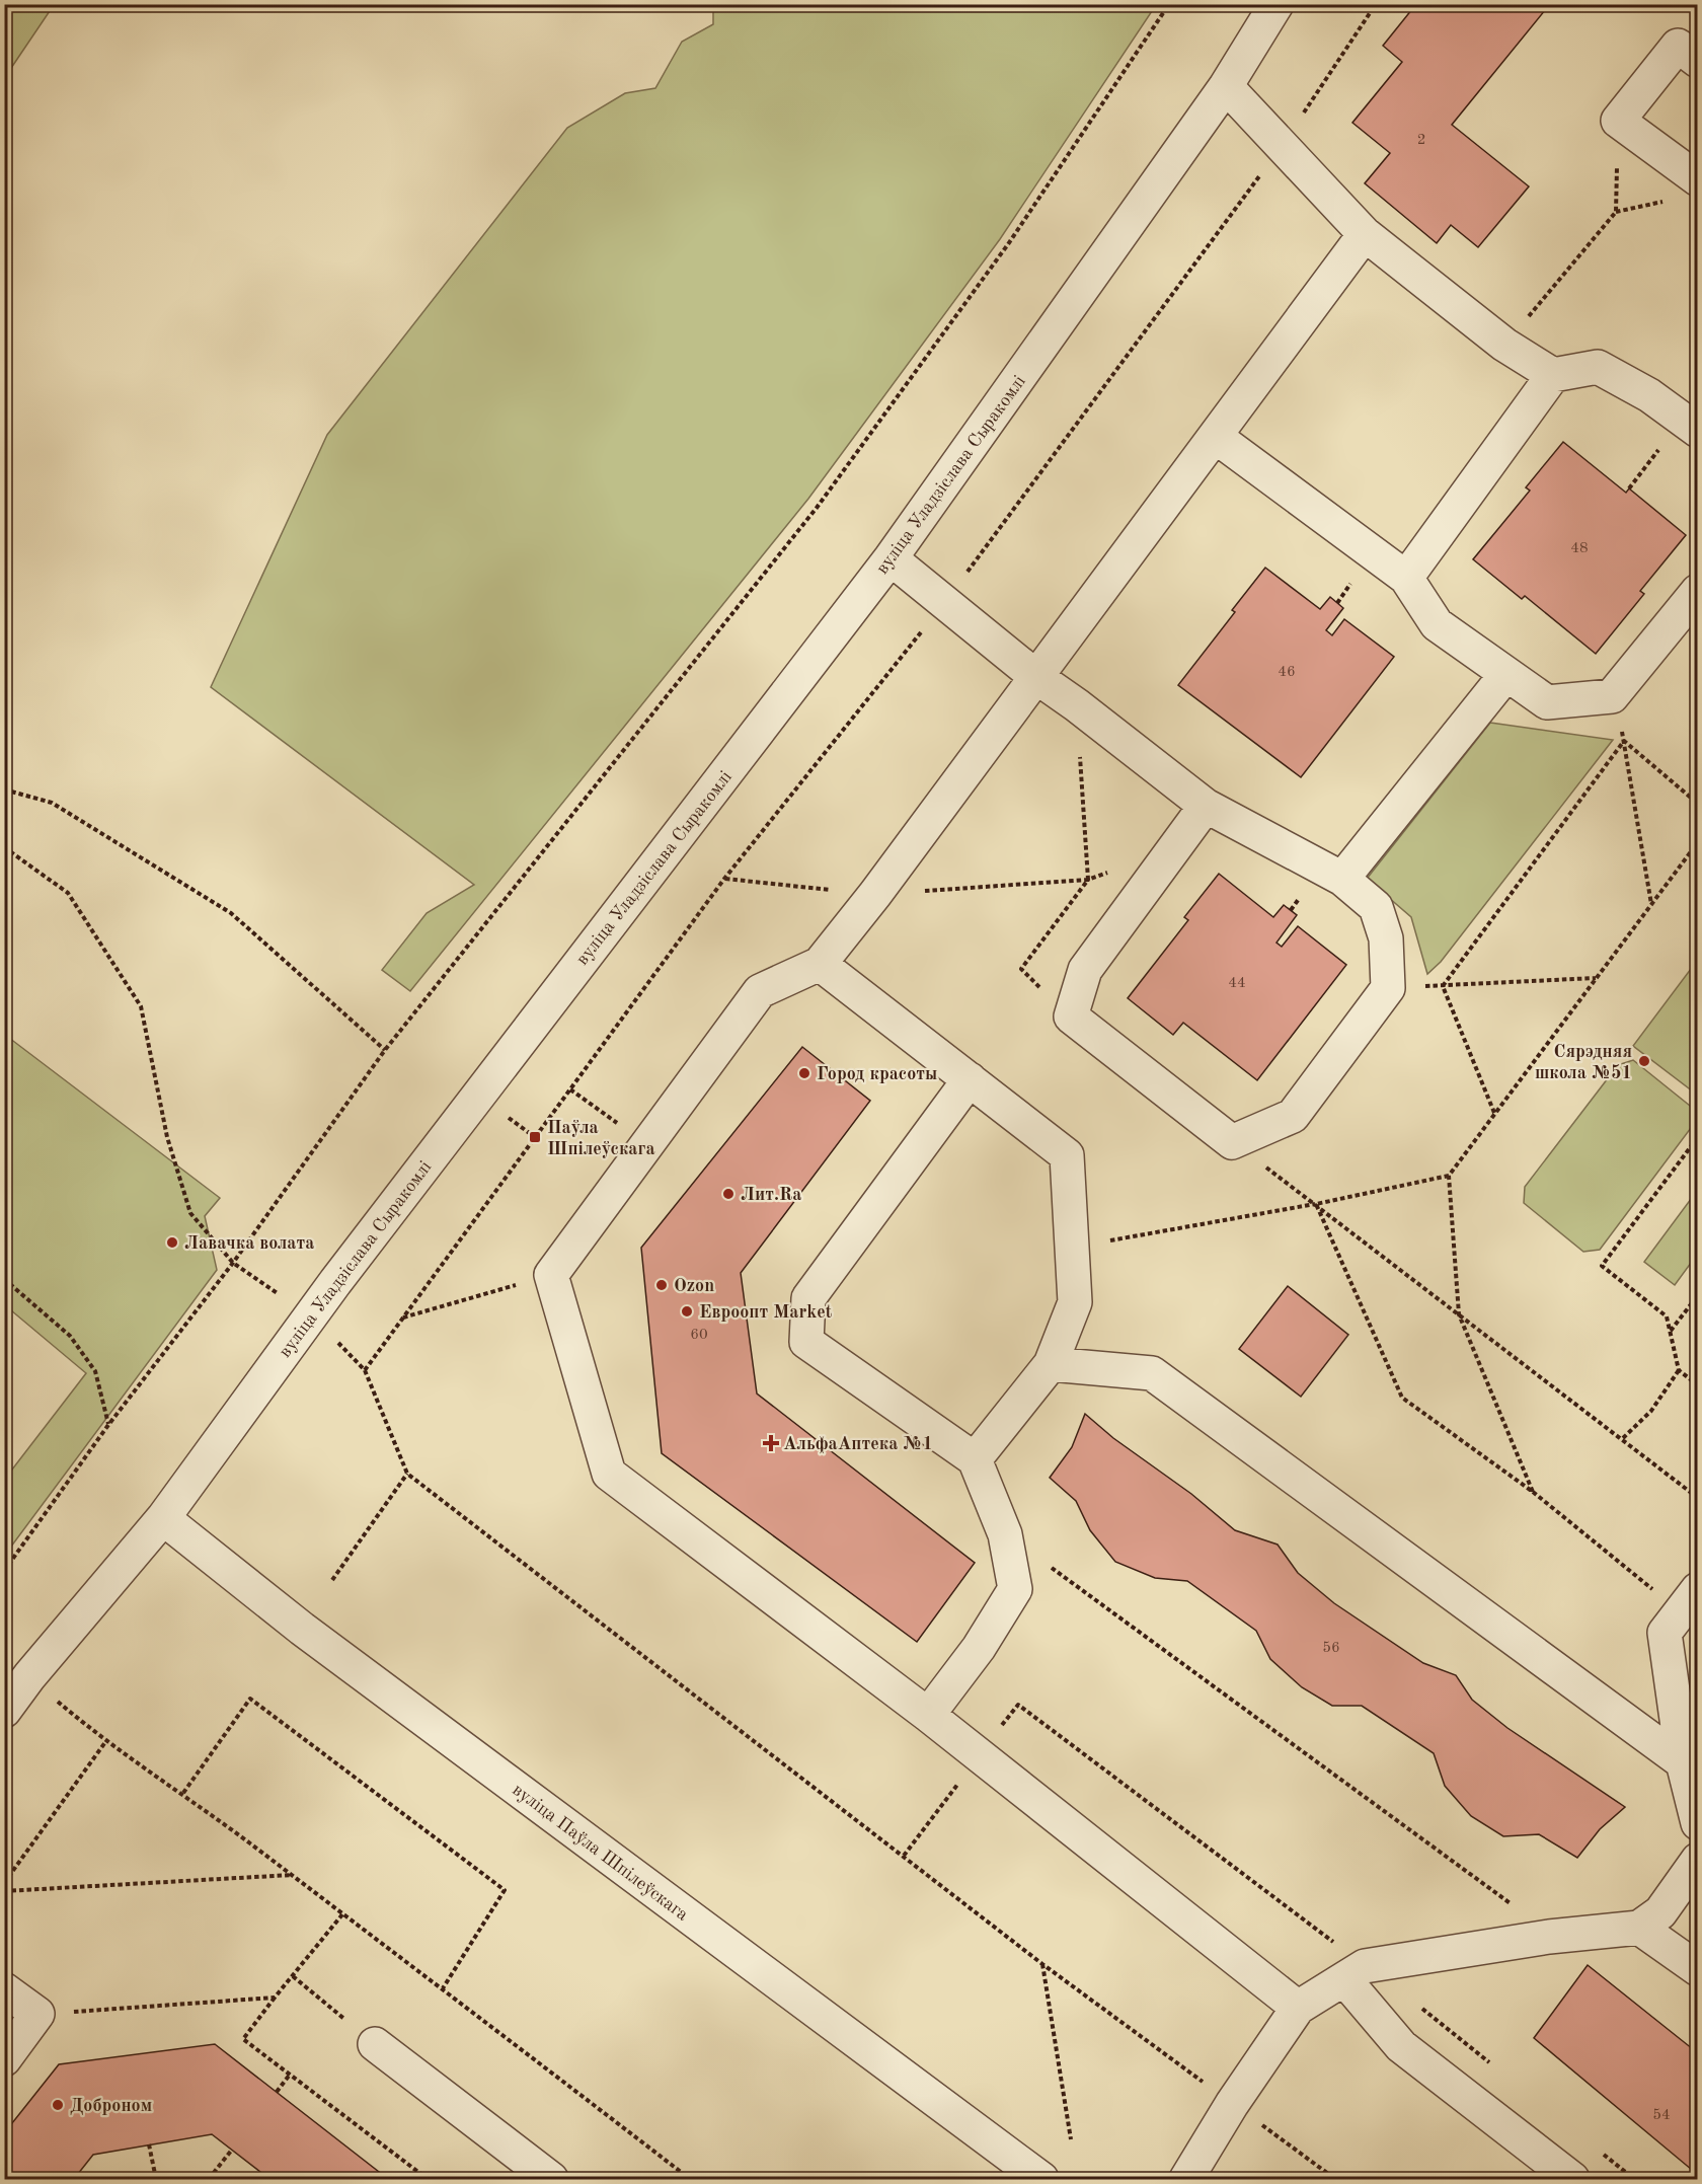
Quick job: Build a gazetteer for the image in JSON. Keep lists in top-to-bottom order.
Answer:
{
  "streets": {
    "street": ["вуліца Уладзіслава Сыракомлі", "вуліца Паўла Шпілеўскага"]
  },
  "crossings": [
    ["вуліца Уладзіслава Сыракомлі", "вуліца Паўла Шпілеўскага"]
  ],
  "places": {
    "other": [
      "Сярэдняя школа №51",
      "Город красоты",
      "Лит.Ra",
      "Лавачка волата",
      "Ozon",
      "Евроопт Market",
      "Доброном"
    ],
    "transit": ["Паўла Шпілеўскага"],
    "health": ["АльфаАптека №1"]
  },
  "house_numbers": [
    "2",
    "48",
    "46",
    "44",
    "60",
    "56",
    "54"
  ]
}
